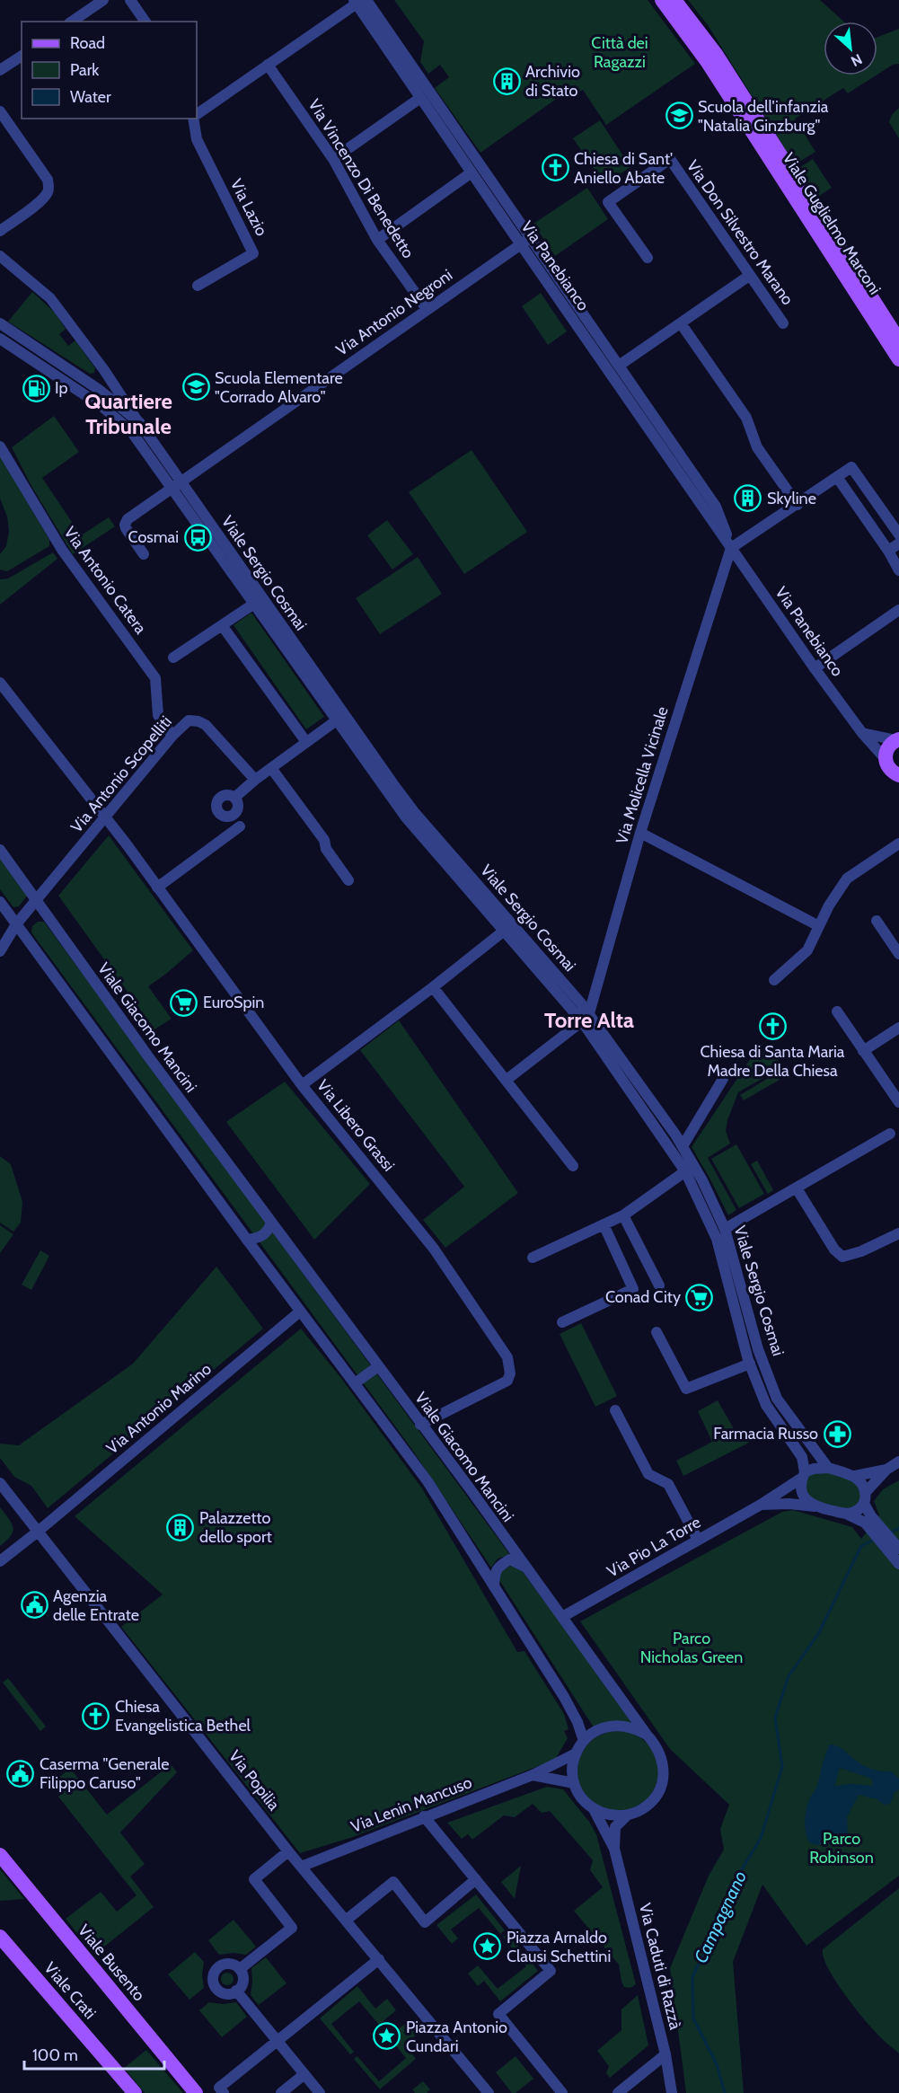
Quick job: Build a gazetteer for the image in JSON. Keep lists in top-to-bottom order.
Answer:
{
  "streets": {
    "main road": ["Viale Guglielmo Marconi", "Viale Busento", "Viale Crati"],
    "street": [
      "Via Vincenzo Di Benedetto",
      "Via Lazio",
      "Via Don Silvestro Marano",
      "Via Panebianco",
      "Via Antonio Negroni",
      "Viale Sergio Cosmai",
      "Via Antonio Catera",
      "Via Antonio Scopelliti",
      "Via Molicella Vicinale",
      "Viale Giacomo Mancini",
      "Via Libero Grassi",
      "Via Antonio Marino",
      "Via Pio La Torre",
      "Via Popilia",
      "Via Lenin Mancuso",
      "Via Caduti di Razzà"
    ]
  },
  "crossings": [
    ["Via Vincenzo Di Benedetto", "Via Antonio Negroni"],
    ["Via Panebianco", "Via Antonio Negroni"],
    ["Via Panebianco", "Via Molicella Vicinale"],
    ["Via Antonio Negroni", "Viale Sergio Cosmai"],
    ["Viale Sergio Cosmai", "Via Molicella Vicinale"],
    ["Viale Sergio Cosmai", "Via Pio La Torre"],
    ["Via Antonio Catera", "Via Antonio Scopelliti"],
    ["Via Antonio Scopelliti", "Viale Giacomo Mancini"],
    ["Via Antonio Scopelliti", "Via Libero Grassi"],
    ["Viale Giacomo Mancini", "Via Libero Grassi"],
    ["Viale Giacomo Mancini", "Via Pio La Torre"],
    ["Viale Giacomo Mancini", "Via Lenin Mancuso"],
    ["Viale Giacomo Mancini", "Via Caduti di Razzà"],
    ["Via Antonio Marino", "Via Popilia"],
    ["Via Popilia", "Via Lenin Mancuso"],
    ["Via Lenin Mancuso", "Via Caduti di Razzà"]
  ],
  "districts": ["Quartiere Tribunale", "Torre Alta"],
  "water": ["Campagnano"],
  "parks": ["Città dei Ragazzi", "Parco Nicholas Green", "Parco Robinson"],
  "places": {
    "building": ["Archivio di Stato", "Skyline", "Palazzetto dello sport"],
    "school or university": ["Scuola dell'infanzia \"Natalia Ginzburg\"", "Scuola Elementare \"Corrado Alvaro\""],
    "church": ["Chiesa di Sant' Aniello Abate", "Chiesa di Santa Maria Madre Della Chiesa", "Chiesa Evangelistica Bethel"],
    "fuel station": ["Ip"],
    "bus stop": ["Cosmai"],
    "supermarket": ["EuroSpin", "Conad City"],
    "pharmacy": ["Farmacia Russo"],
    "public building": ["Agenzia delle Entrate", "Caserma \"Generale Filippo Caruso\""],
    "place": ["Piazza Arnaldo Clausi Schettini", "Piazza Antonio Cundari"]
  },
  "legend": ["Road", "Park", "Water"],
  "scale_bar": "100 m",
  "north": "bottom right"
}
